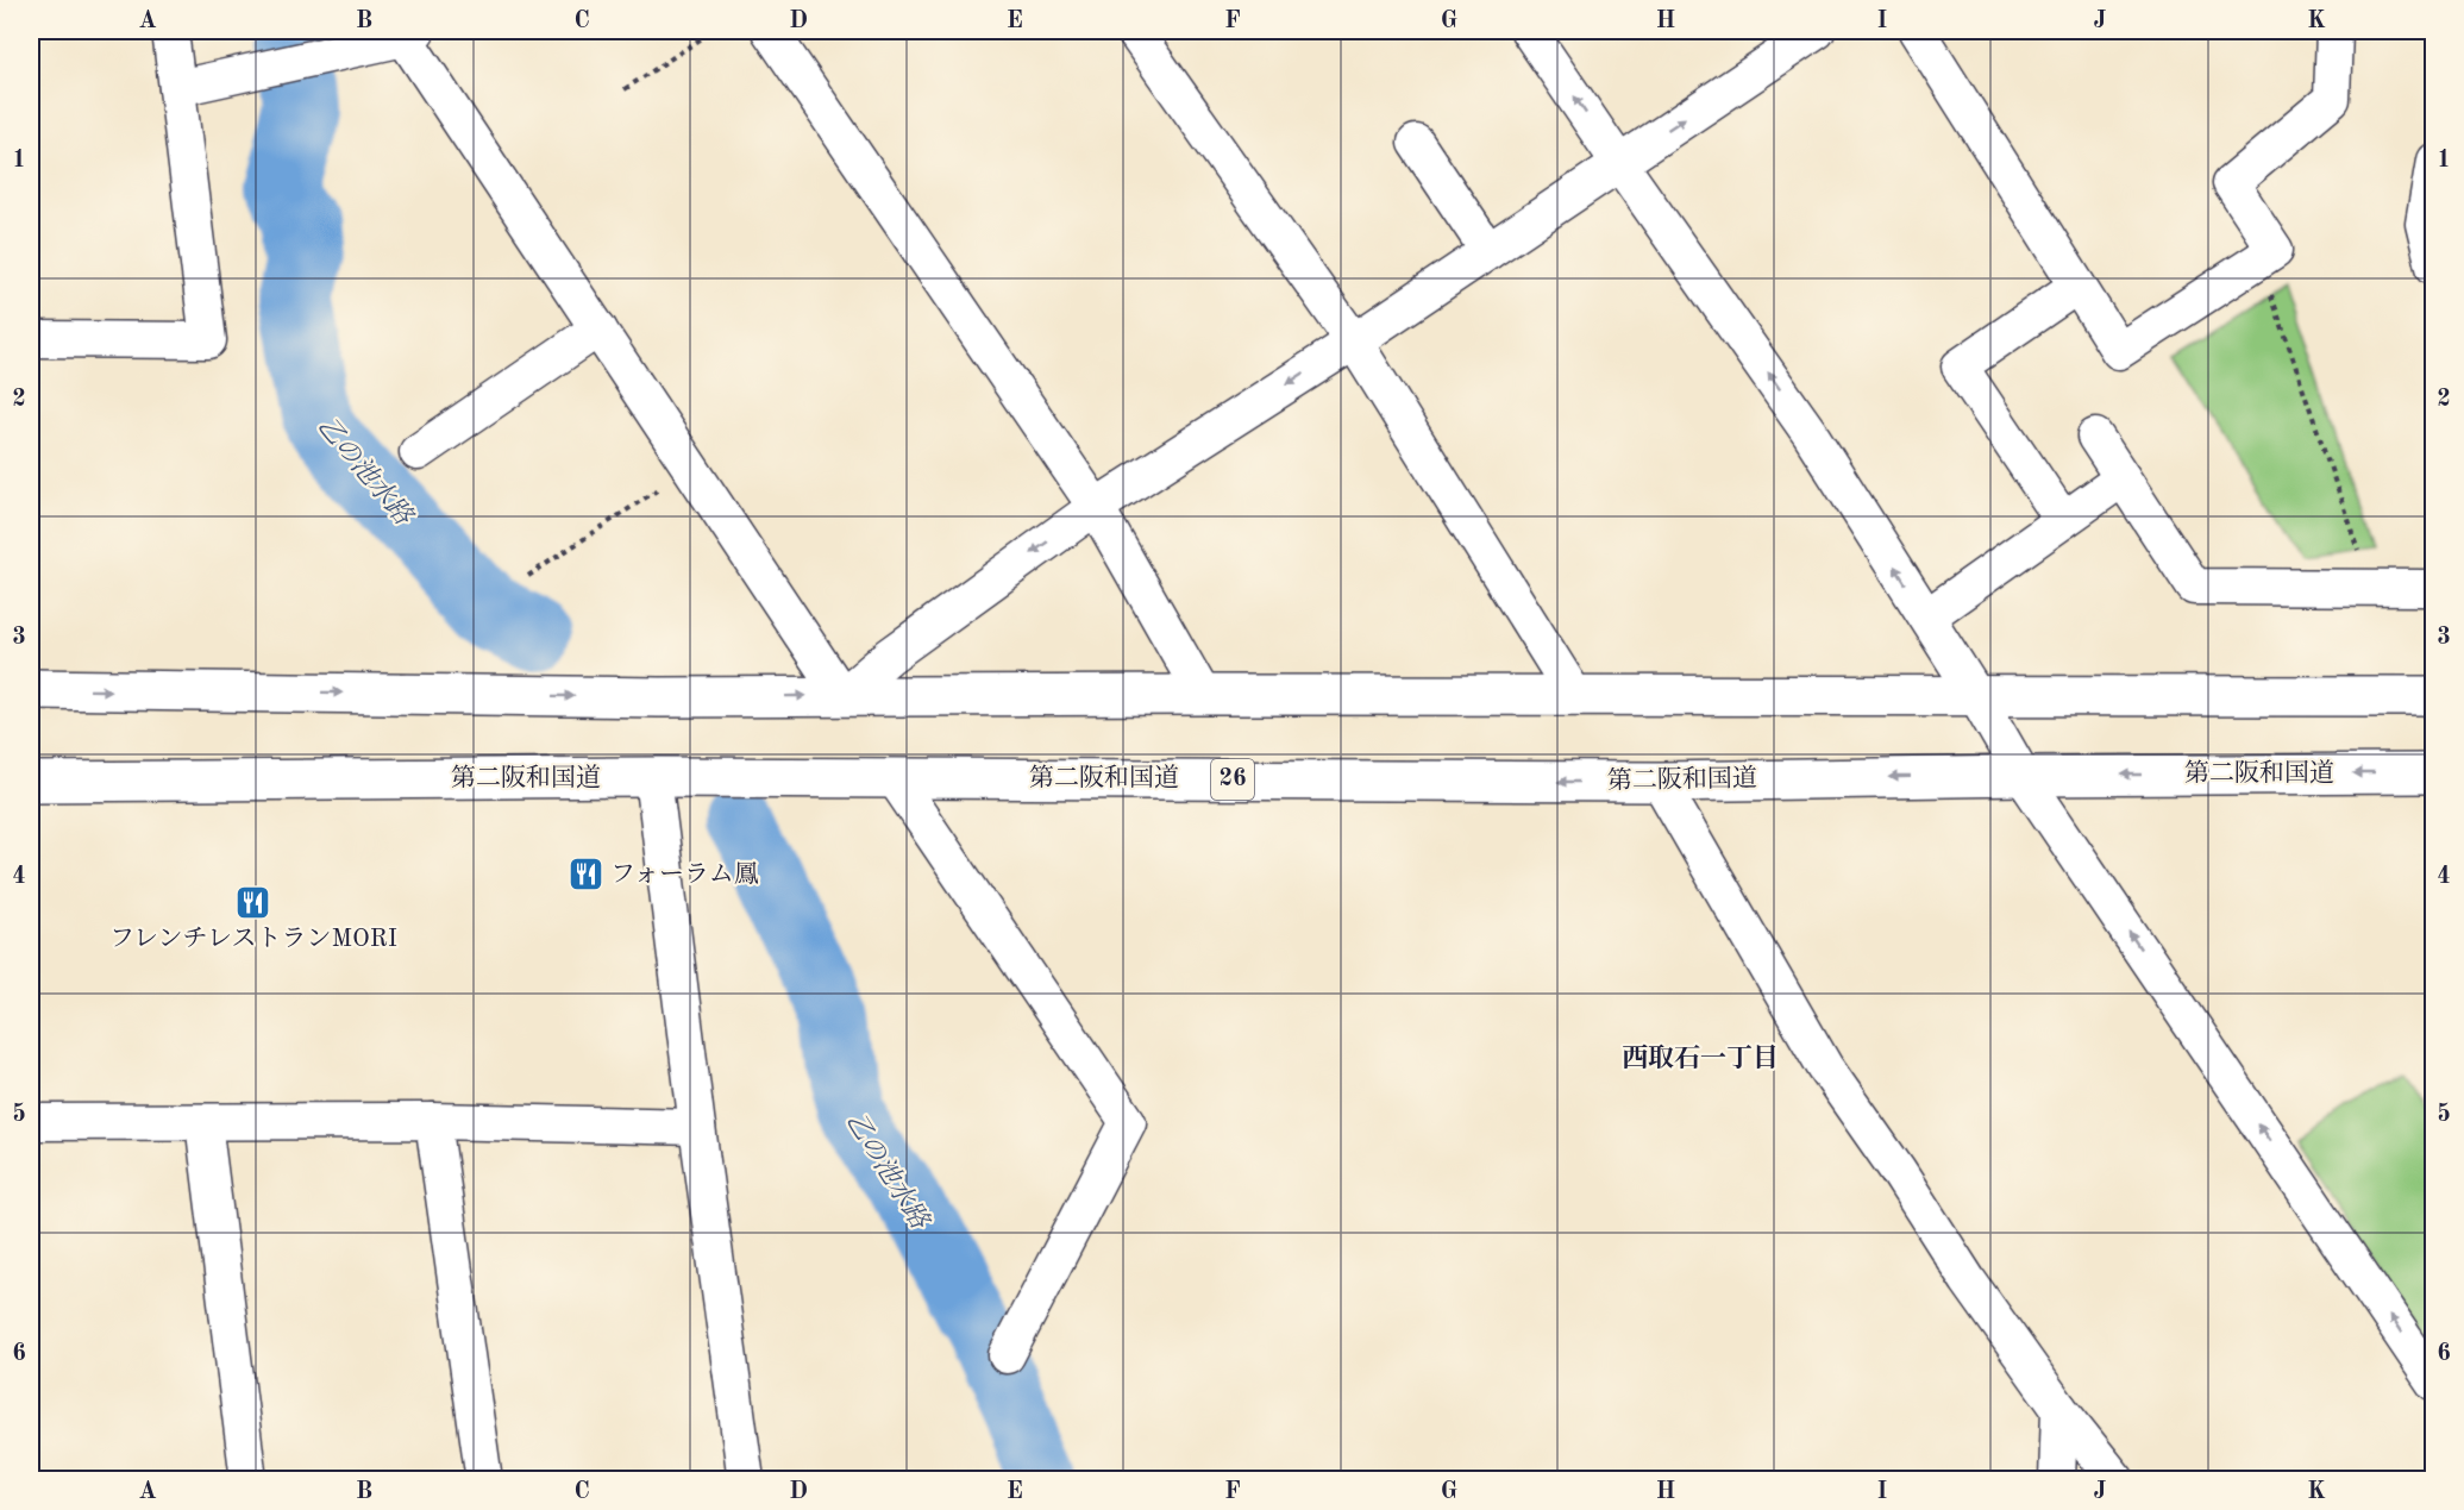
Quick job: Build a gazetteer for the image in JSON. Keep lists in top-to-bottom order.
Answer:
{
  "streets": {
    "highway": ["第二阪和国道", "26"]
  },
  "districts": ["西取石一丁目"],
  "water": ["乙の池水路"],
  "places": {
    "restaurant": ["フォーラム鳳", "フレンチレストランMORI"]
  },
  "grid": {
    "columns": [
      "A",
      "B",
      "C",
      "D",
      "E",
      "F",
      "G",
      "H",
      "I",
      "J",
      "K"
    ],
    "rows": [
      "1",
      "2",
      "3",
      "4",
      "5",
      "6"
    ]
  }
}
